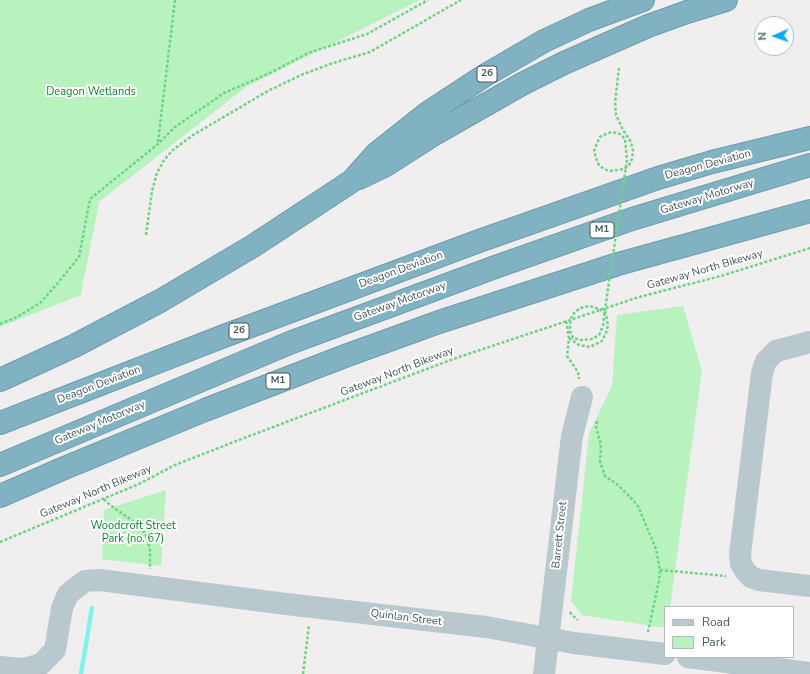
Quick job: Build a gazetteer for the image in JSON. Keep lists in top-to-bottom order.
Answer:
{
  "streets": {
    "highway": [
      "26",
      "Deagon Deviation",
      "Gateway Motorway",
      "M1"
    ],
    "street": ["Barrett Street", "Quinlan Street"],
    "path": ["Gateway North Bikeway"]
  },
  "crossings": [
    ["Barrett Street", "Quinlan Street"]
  ],
  "parks": ["Deagon Wetlands", "Woodcroft Street Park (no. 67)"],
  "legend": ["Road", "Park"],
  "north": "left"
}
